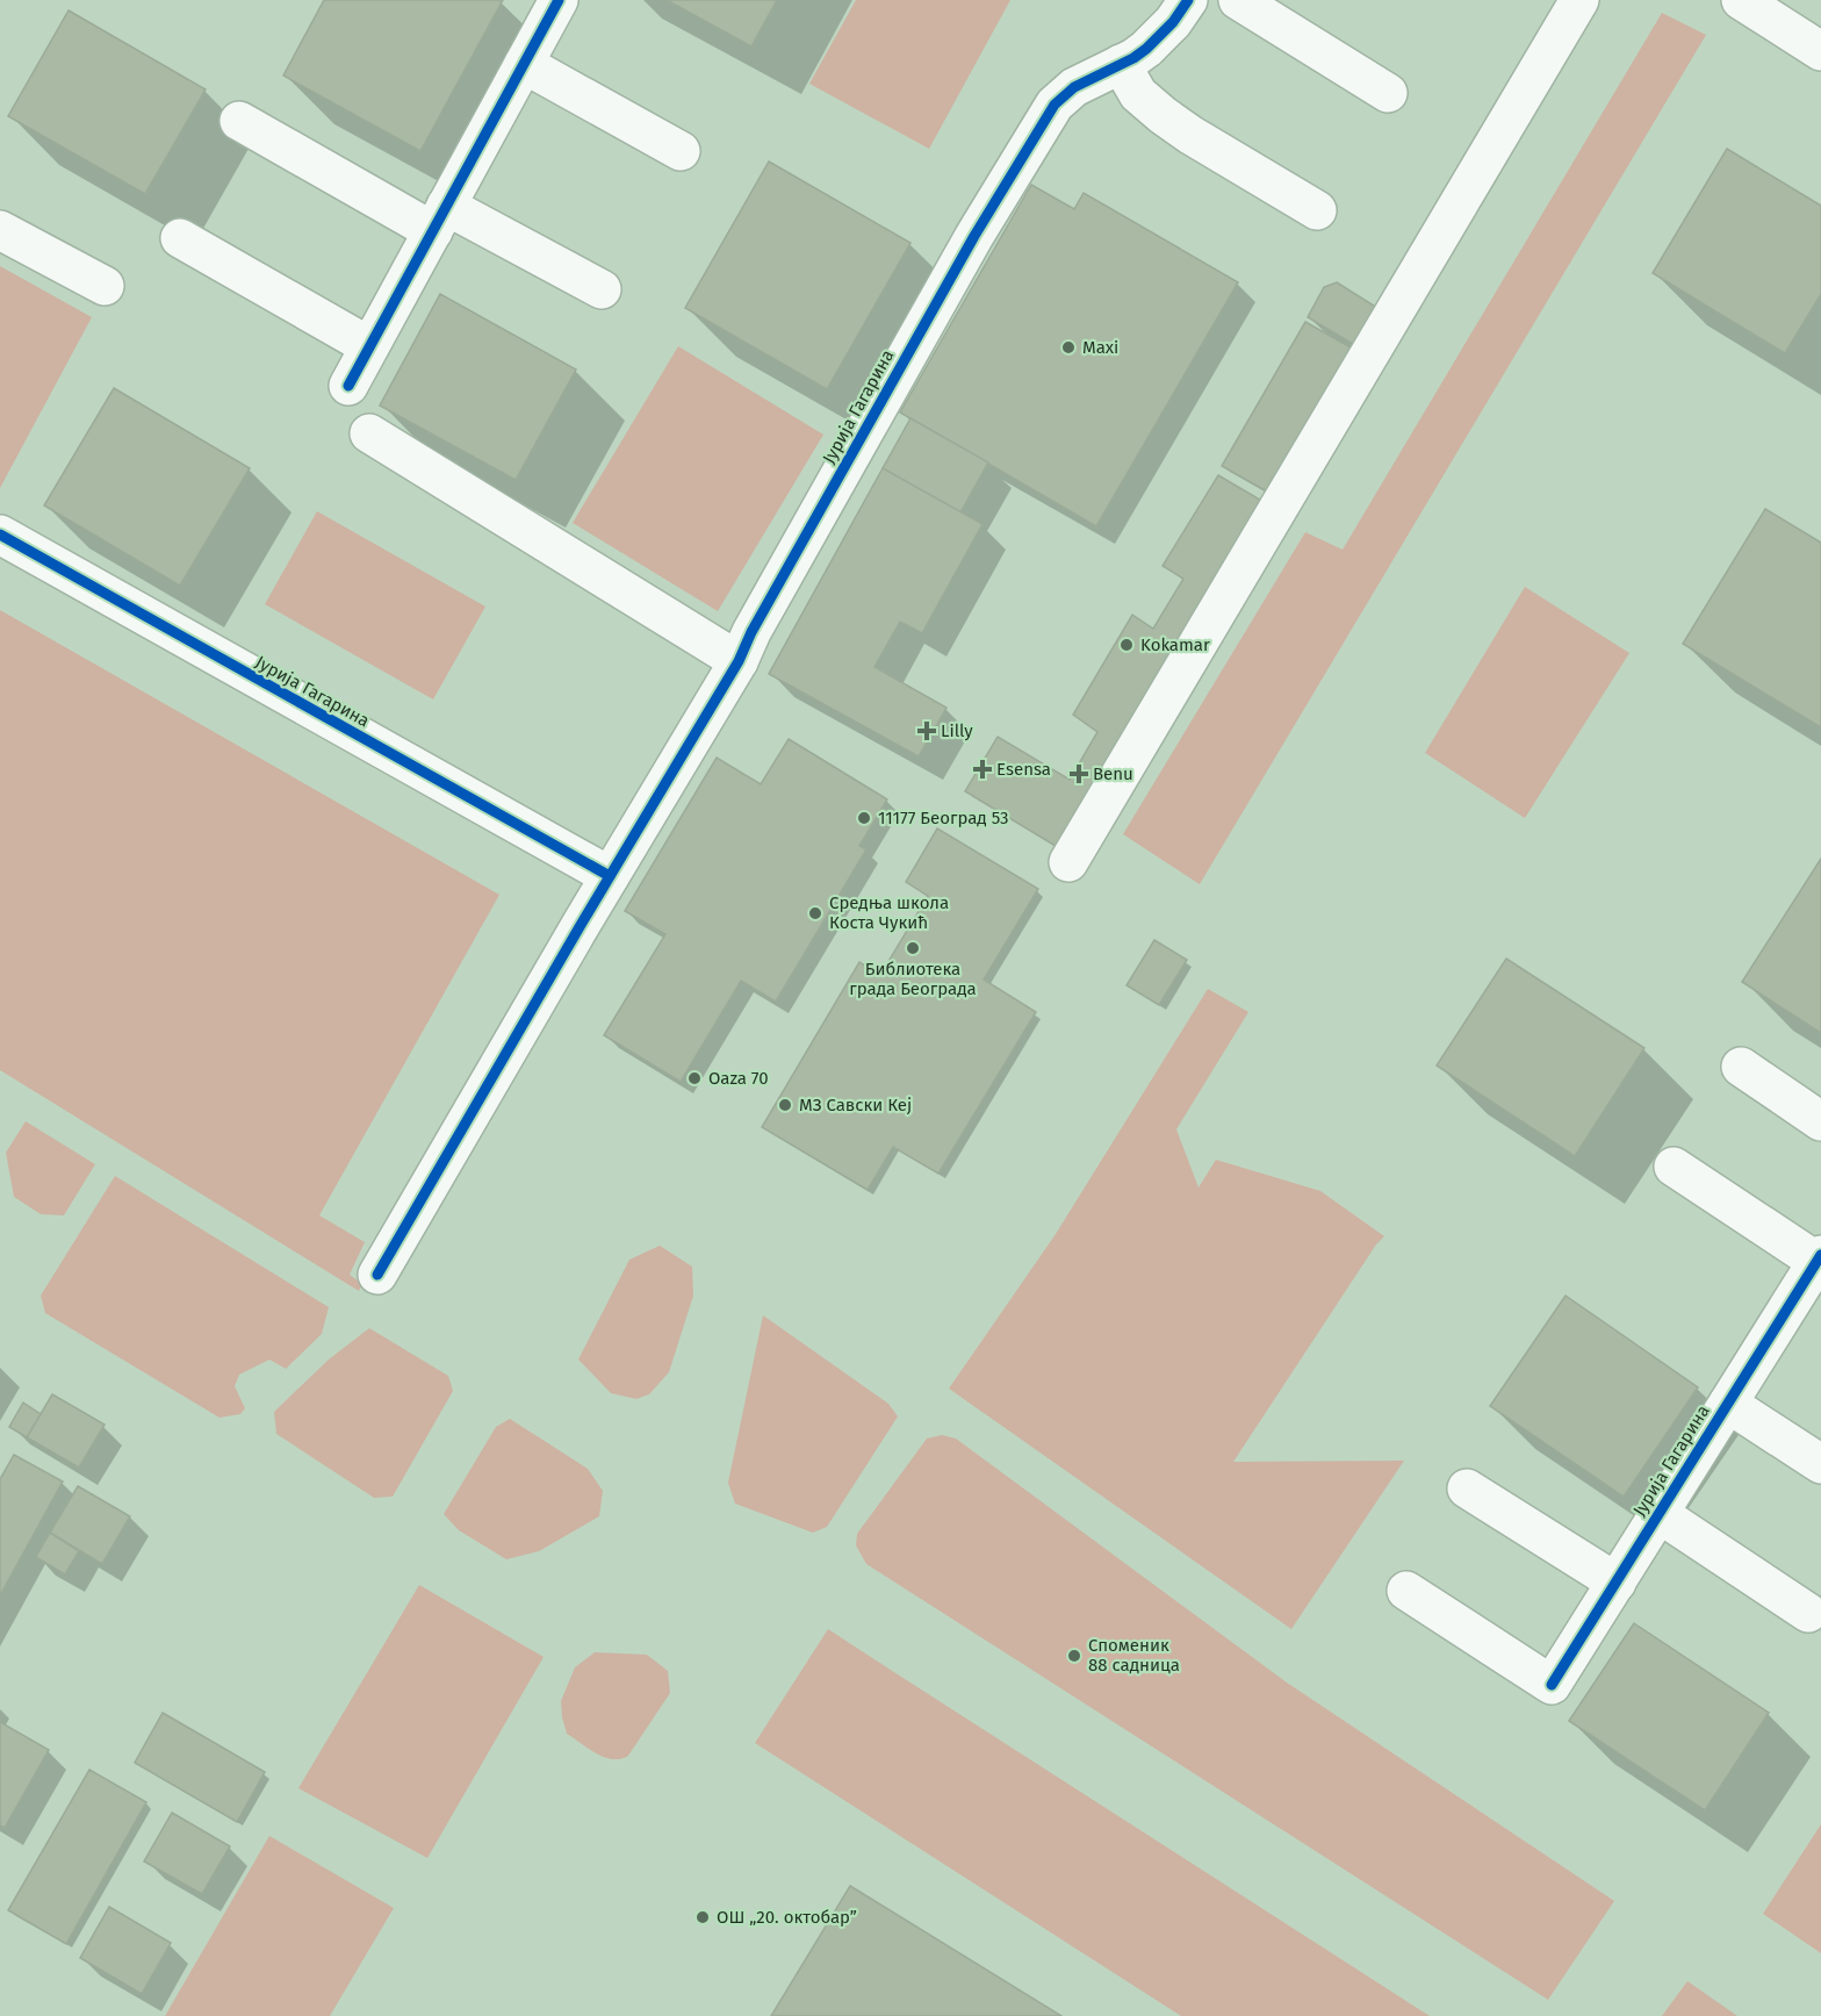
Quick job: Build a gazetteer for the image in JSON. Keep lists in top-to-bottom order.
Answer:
{
  "streets": {
    "street": ["Јурија Гагарина"]
  },
  "places": {
    "other": [
      "Maxi",
      "Kokamar",
      "11177 Београд 53",
      "Средња школа Коста Чукић",
      "Библиотека града Београда",
      "Oaza 70",
      "МЗ Савски Кеј",
      "Споменик 88 садница",
      "ОШ „20. октобар”"
    ],
    "health": ["Lilly", "Esensa", "Benu"]
  }
}
